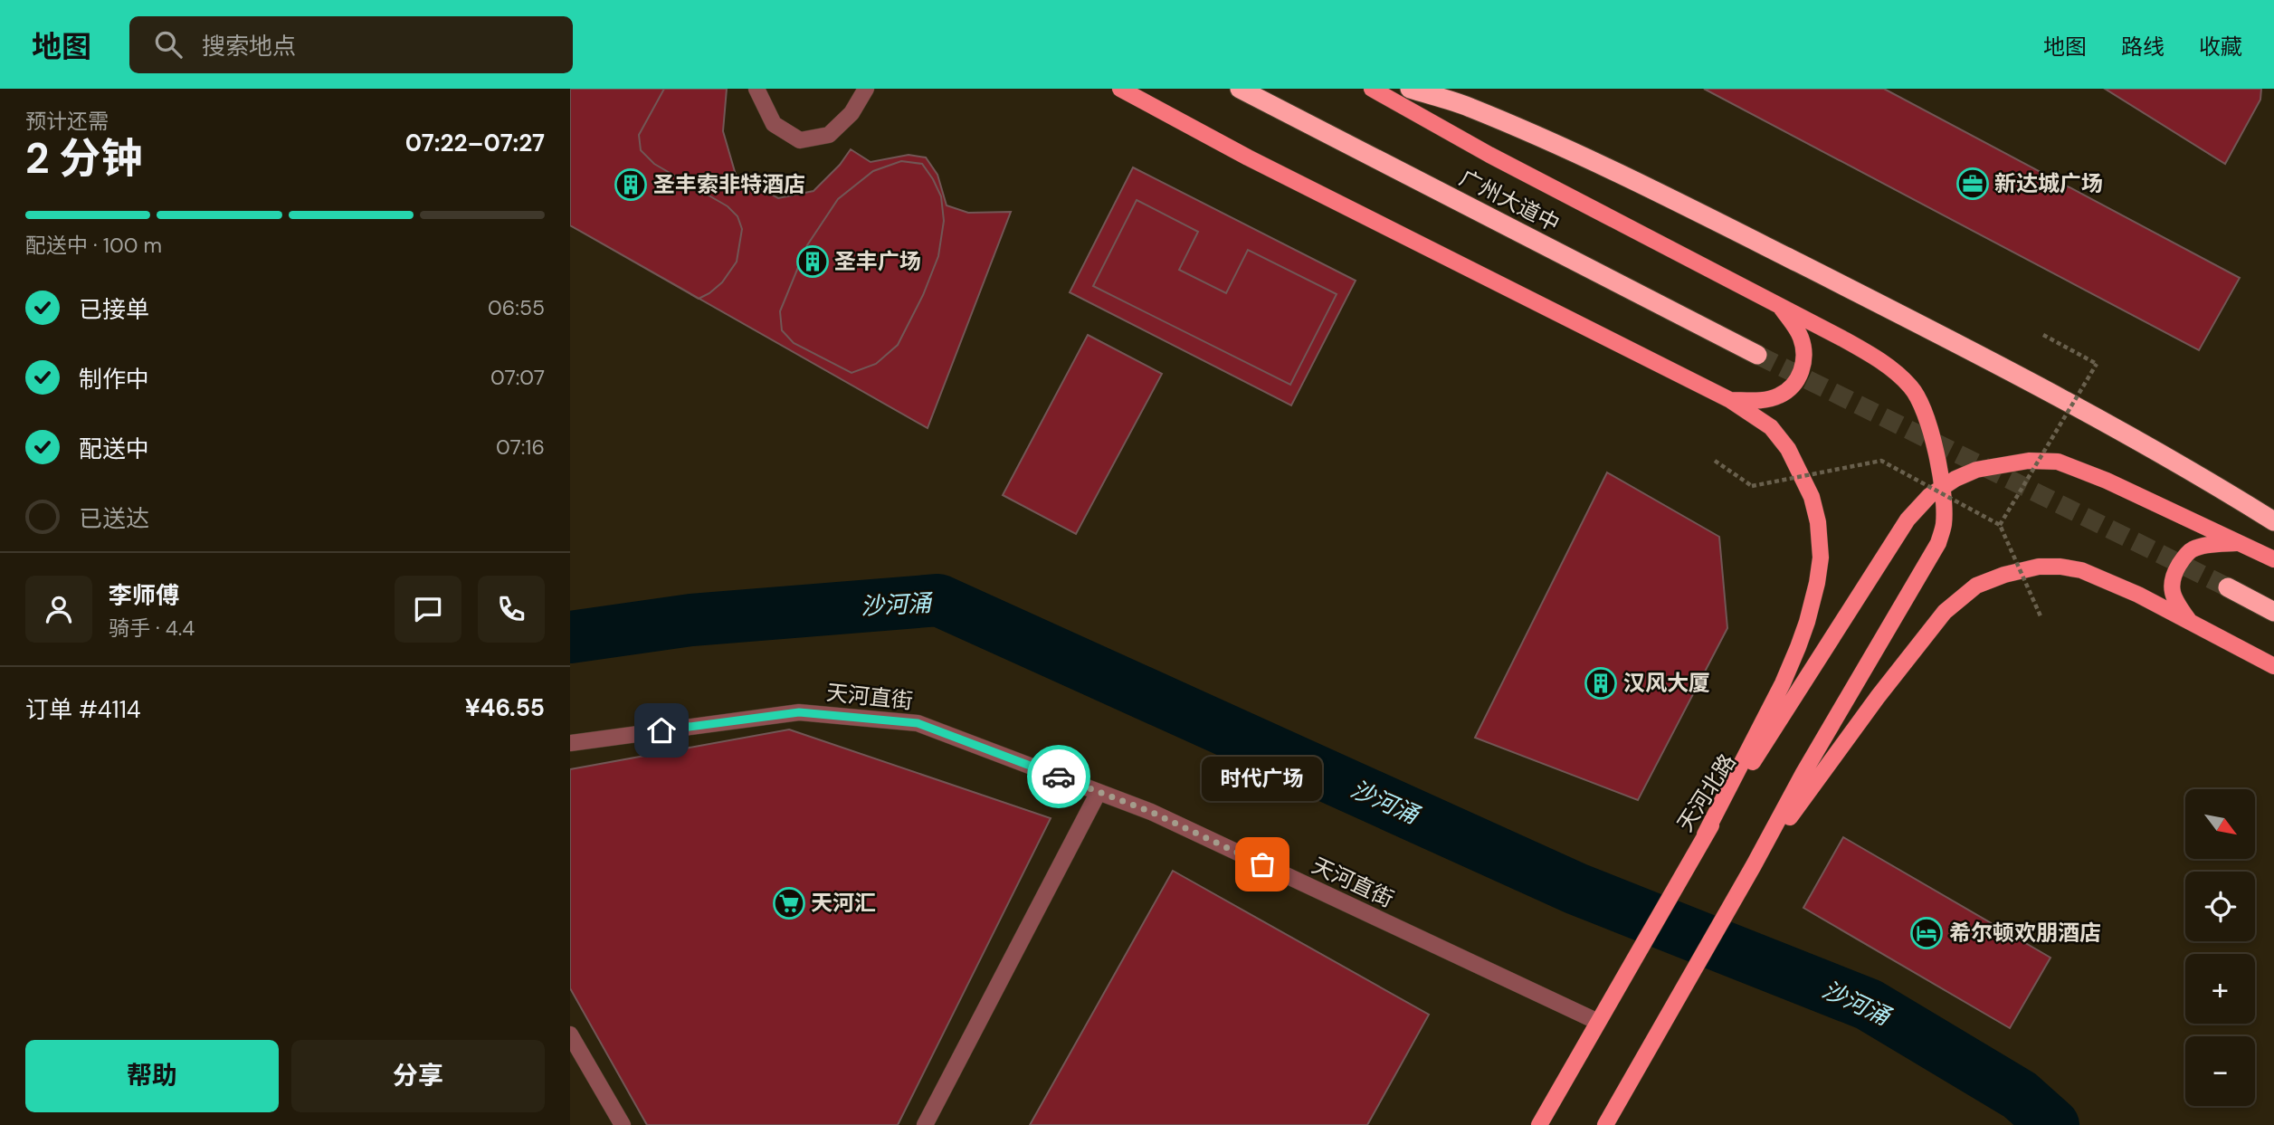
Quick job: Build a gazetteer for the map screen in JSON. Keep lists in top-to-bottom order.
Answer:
{
  "streets": {
    "highway": ["广州大道中"],
    "main road": ["天河北路"],
    "street": ["天河直街"]
  },
  "crossings": [
    ["天河直街", "天河北路"]
  ],
  "water": ["沙河涌"],
  "places": {
    "office": ["新达城广场"],
    "building": ["圣丰索非特酒店", "圣丰广场", "汉风大厦"],
    "other": ["时代广场"],
    "supermarket": ["天河汇"],
    "hotel": ["希尔顿欢朋酒店"]
  },
  "north": "bottom right",
  "page": {
    "header": "地图",
    "search": "搜索地点",
    "nav": ["地图", "路线", "收藏"],
    "heading": ["2 分钟", "预计还需", "07:22–07:27"],
    "panel": [
      "李师傅",
      "骑手 · 4.4",
      "订单 #4114",
      "¥46.55"
    ],
    "bar": "配送中 · 100 m",
    "list": [
      ["已接单", "06:55"],
      ["制作中", "07:07"],
      ["配送中", "07:16"],
      "已送达"
    ],
    "bubble": "时代广场",
    "map_buttons": ["+", "−"],
    "buttons": ["帮助", "分享"]
  }
}
